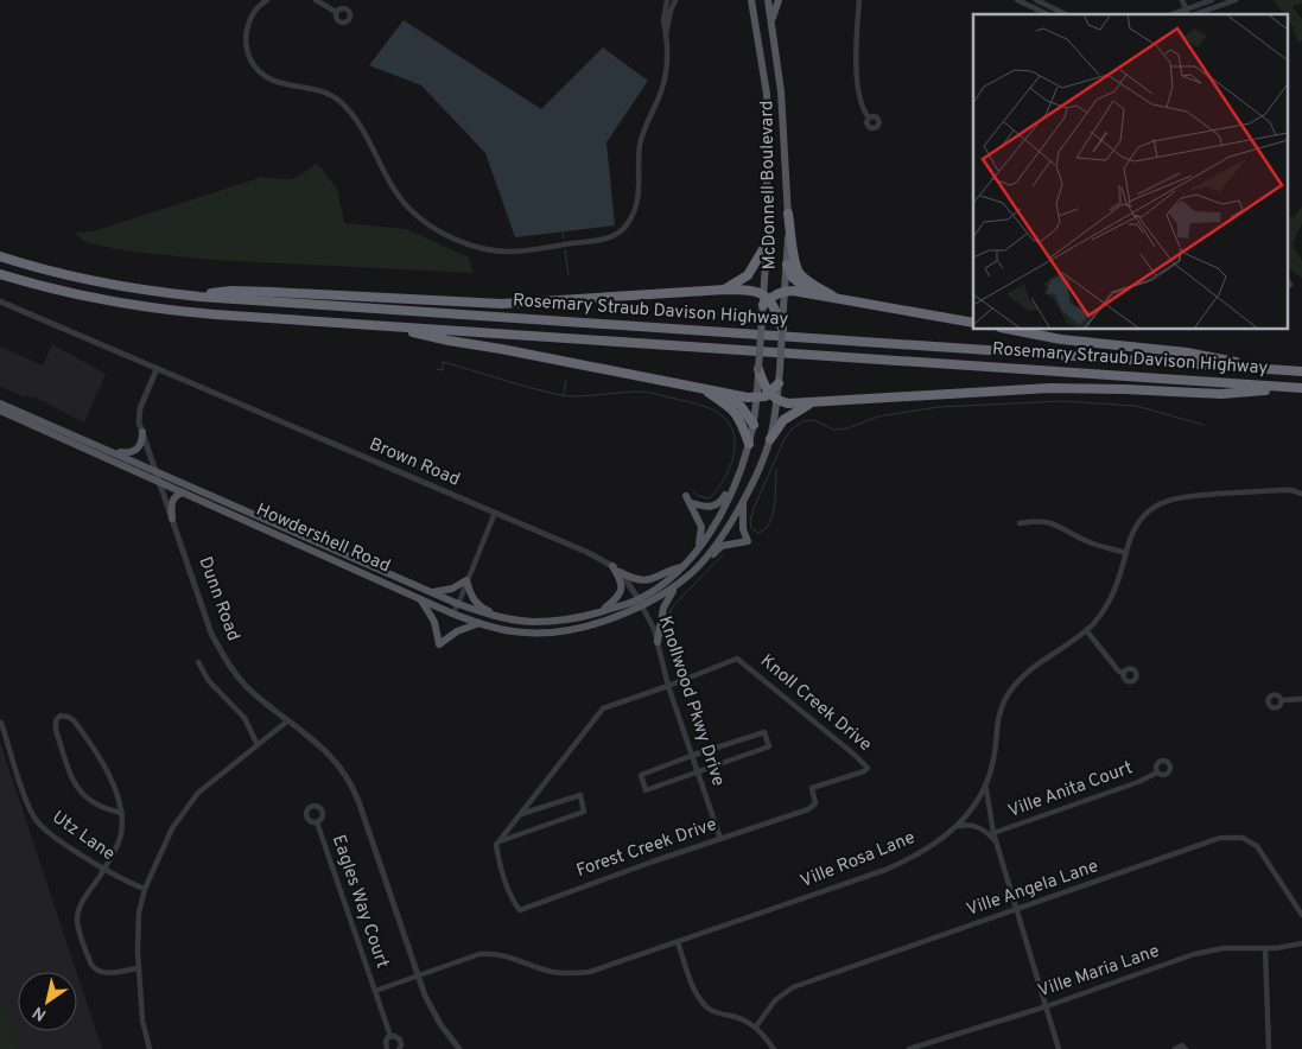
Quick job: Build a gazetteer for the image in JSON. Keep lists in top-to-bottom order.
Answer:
{
  "streets": {
    "highway": ["Rosemary Straub Davison Highway"],
    "main road": ["McDonnell Boulevard", "Howdershell Road"],
    "street": [
      "Brown Road",
      "Dunn Road",
      "Knollwood Pkwy Drive",
      "Knoll Creek Drive",
      "Ville Anita Court",
      "Utz Lane",
      "Forest Creek Drive",
      "Ville Rosa Lane",
      "Ville Angela Lane",
      "Eagles Way Court",
      "Ville Maria Lane"
    ]
  },
  "crossings": [
    ["McDonnell Boulevard", "Brown Road"],
    ["McDonnell Boulevard", "Howdershell Road"],
    ["McDonnell Boulevard", "Knollwood Pkwy Drive"],
    ["Brown Road", "Howdershell Road"],
    ["Brown Road", "Dunn Road"],
    ["Brown Road", "Knollwood Pkwy Drive"],
    ["Howdershell Road", "Dunn Road"],
    ["Howdershell Road", "Knollwood Pkwy Drive"],
    ["Dunn Road", "Ville Rosa Lane"],
    ["Dunn Road", "Eagles Way Court"],
    ["Knollwood Pkwy Drive", "Knoll Creek Drive"],
    ["Knollwood Pkwy Drive", "Forest Creek Drive"],
    ["Knoll Creek Drive", "Forest Creek Drive"],
    ["Ville Rosa Lane", "Eagles Way Court"]
  ],
  "north": "bottom left"
}
